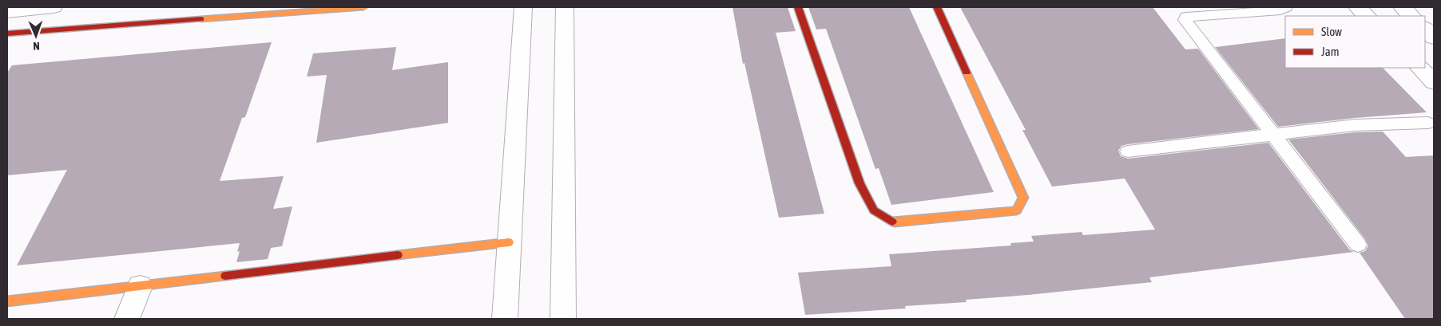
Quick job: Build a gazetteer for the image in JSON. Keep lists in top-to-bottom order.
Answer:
{
  "legend": ["Slow", "Jam"],
  "north": "bottom"
}
